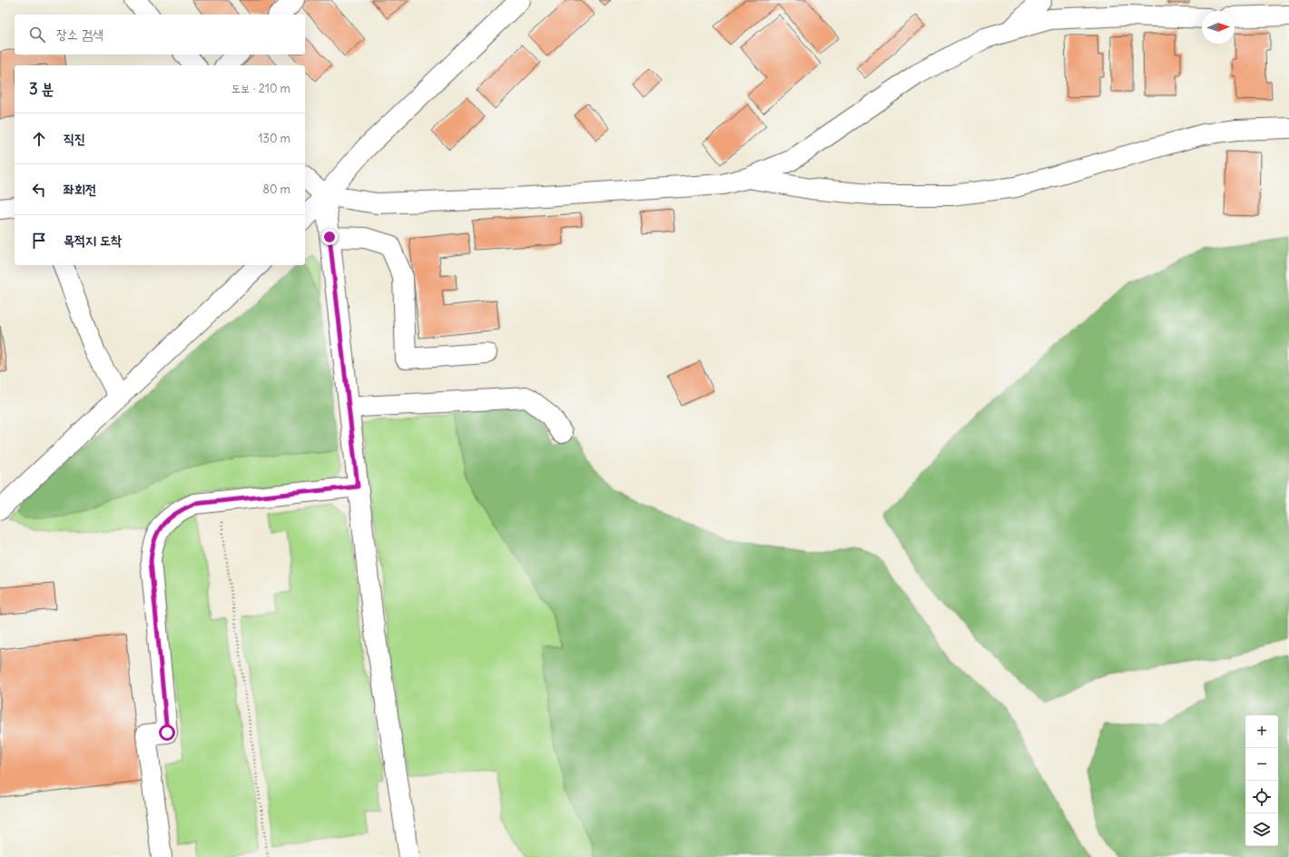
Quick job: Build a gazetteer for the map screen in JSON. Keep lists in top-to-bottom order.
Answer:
{
  "north": "right",
  "page": {
    "search": "장소 검색",
    "heading": ["3 분", "도보 · 210 m"],
    "list": [
      ["직진", "130 m"],
      ["좌회전", "80 m"],
      "목적지 도착"
    ],
    "map_buttons": ["+", "−"]
  }
}
